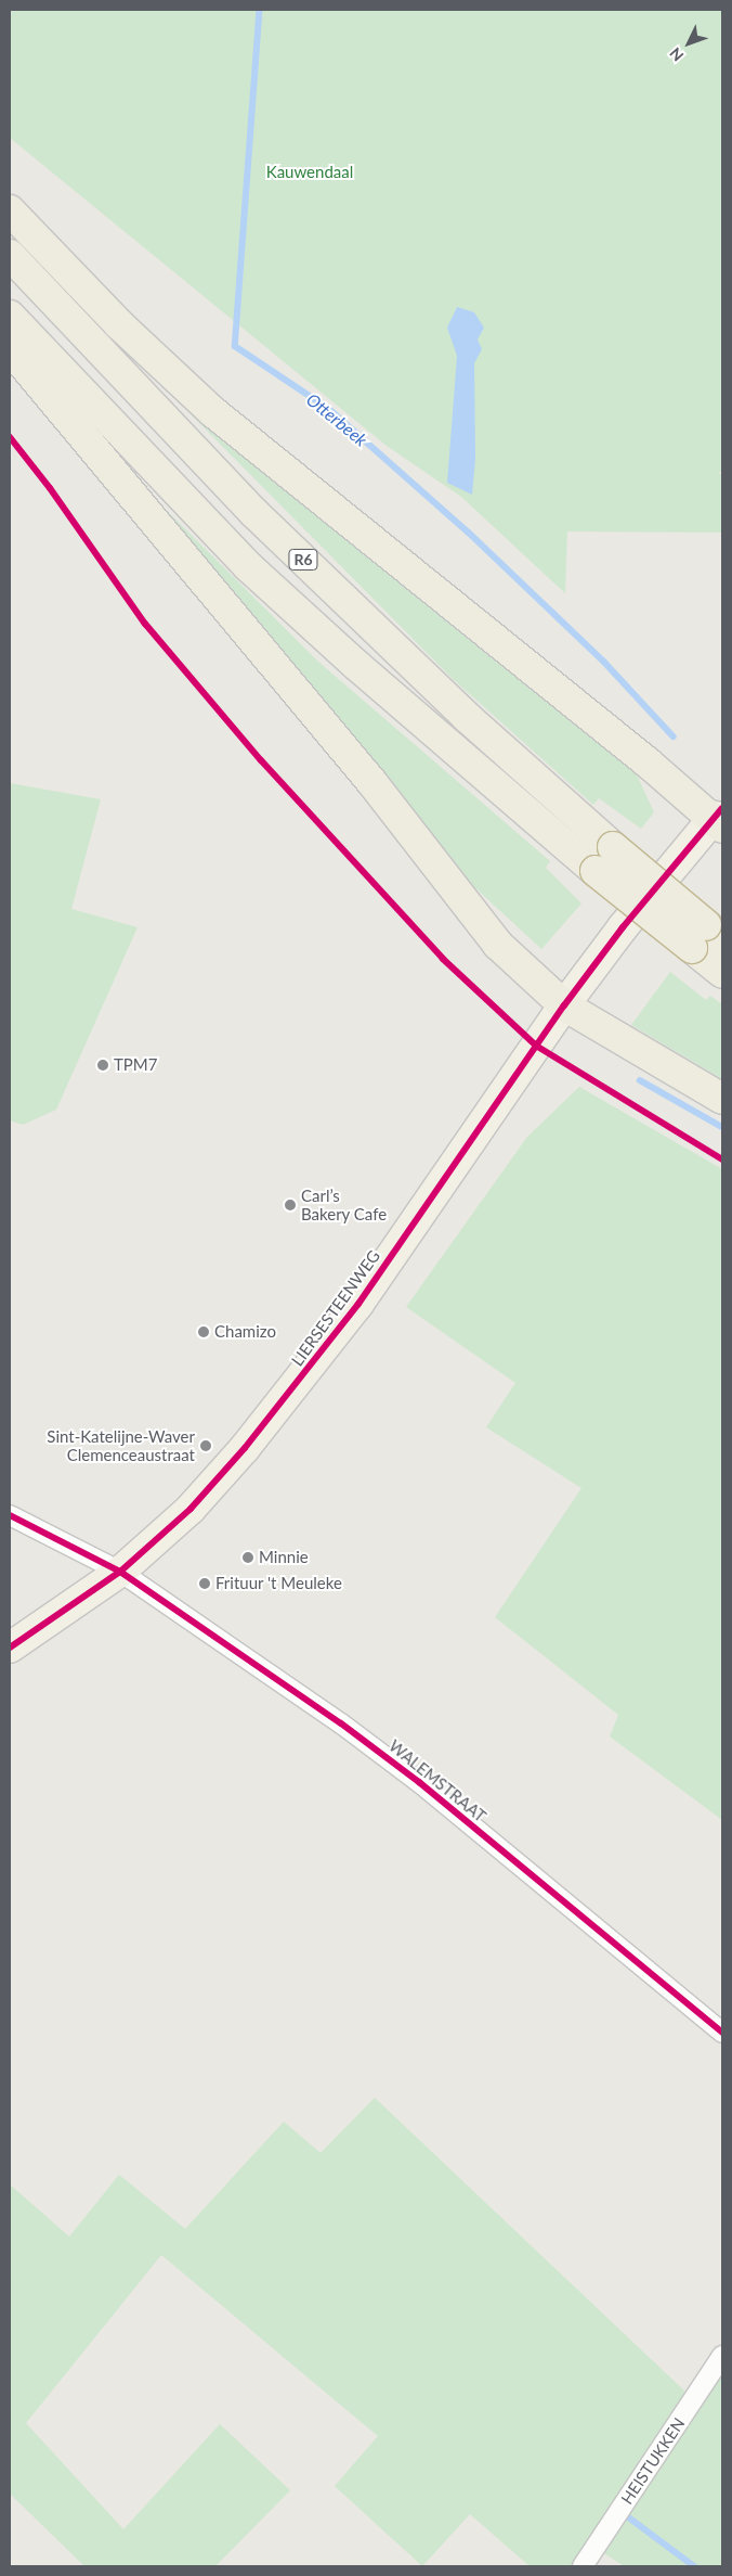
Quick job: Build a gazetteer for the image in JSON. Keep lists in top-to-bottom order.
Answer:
{
  "streets": {
    "highway": ["R6"],
    "main road": ["LIERSESTEENWEG"],
    "street": ["WALEMSTRAAT", "HEISTUKKEN"]
  },
  "crossings": [
    ["LIERSESTEENWEG", "WALEMSTRAAT"]
  ],
  "water": ["Otterbeek"],
  "parks": ["Kauwendaal"],
  "places": [
    "TPM7",
    "Carl’s Bakery Cafe",
    "Chamizo",
    "Sint-Katelijne-Waver Clemenceaustraat",
    "Minnie",
    "Frituur 't Meuleke"
  ],
  "north": "bottom left"
}
